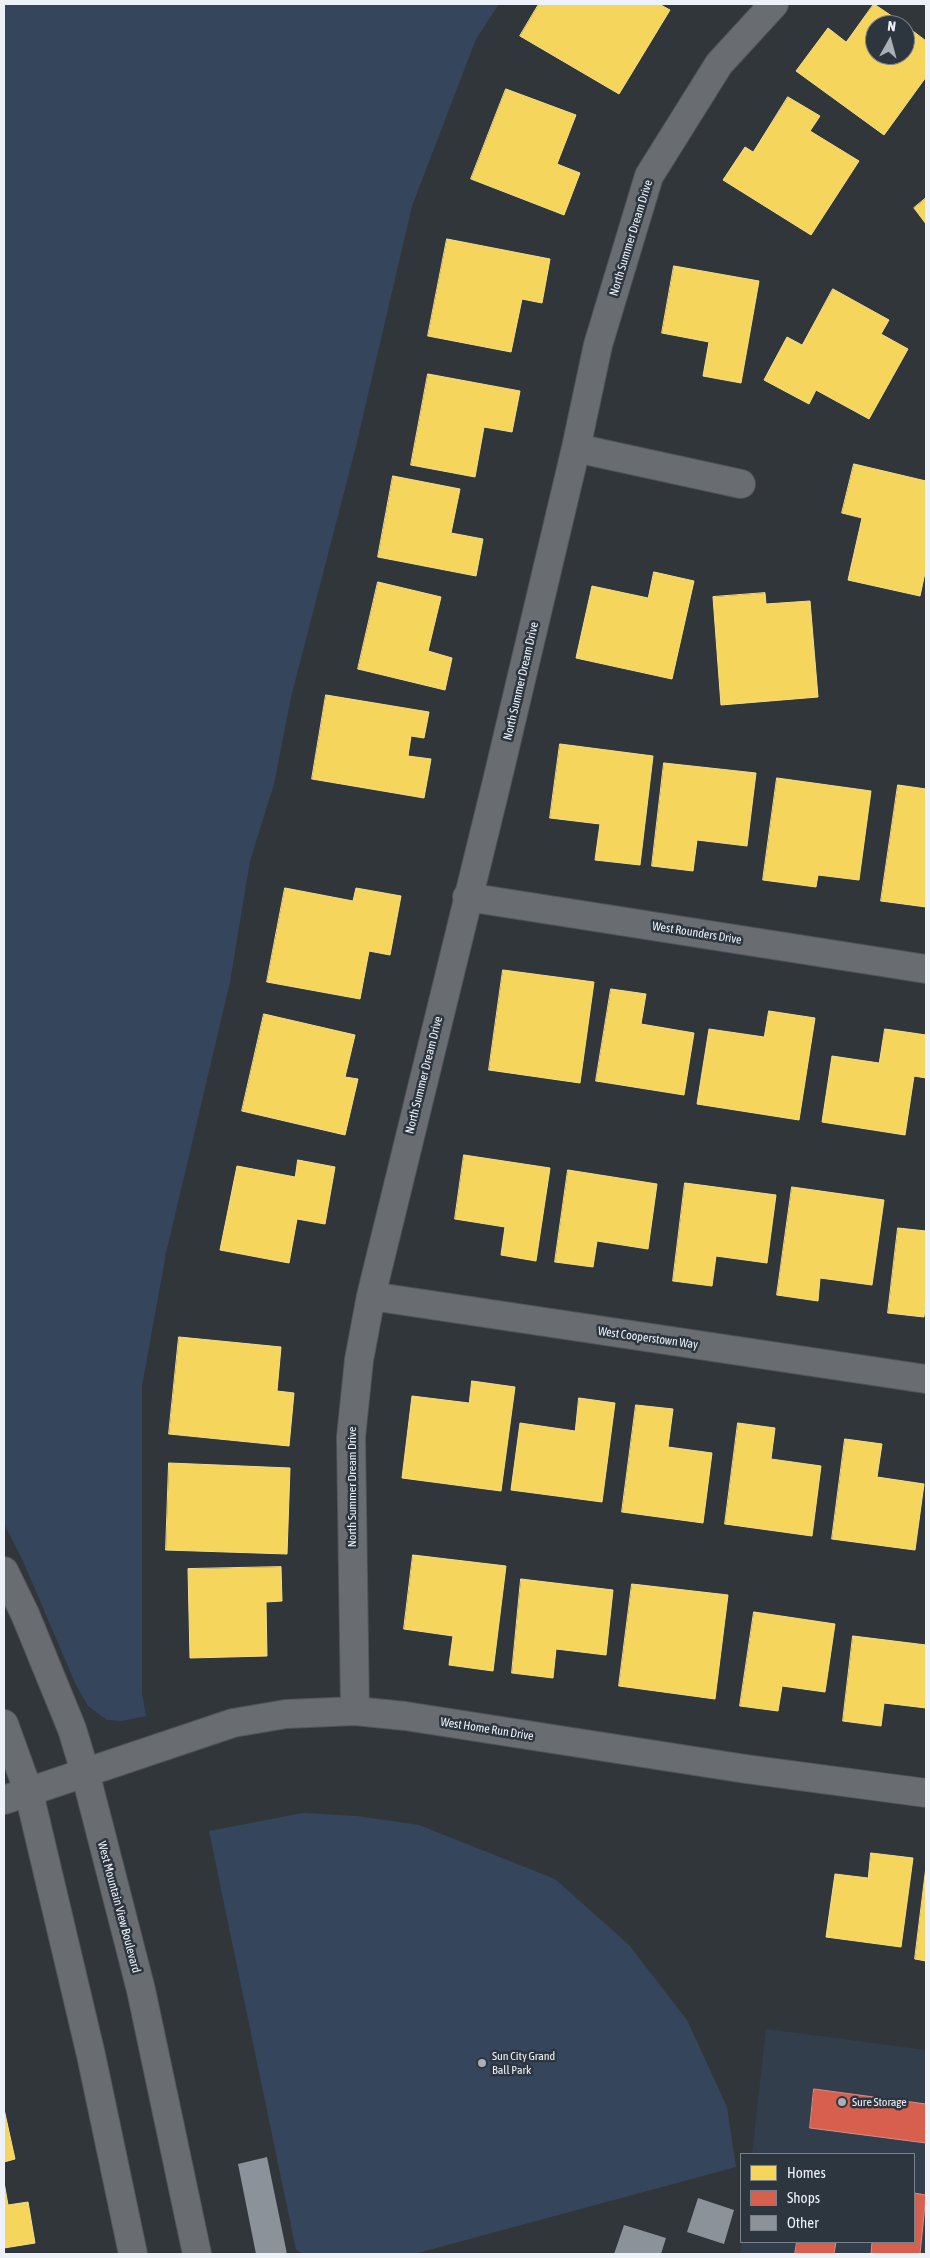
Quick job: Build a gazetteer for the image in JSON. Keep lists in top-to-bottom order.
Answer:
{
  "streets": {
    "street": [
      "North Summer Dream Drive",
      "West Rounders Drive",
      "West Cooperstown Way",
      "West Home Run Drive",
      "West Mountain View Boulevard"
    ]
  },
  "crossings": [
    ["North Summer Dream Drive", "West Rounders Drive"],
    ["North Summer Dream Drive", "West Cooperstown Way"],
    ["North Summer Dream Drive", "West Home Run Drive"],
    ["West Home Run Drive", "West Mountain View Boulevard"]
  ],
  "places": ["Sun City Grand Ball Park", "Sure Storage"],
  "legend": ["Homes", "Shops", "Other"],
  "north": "top"
}
